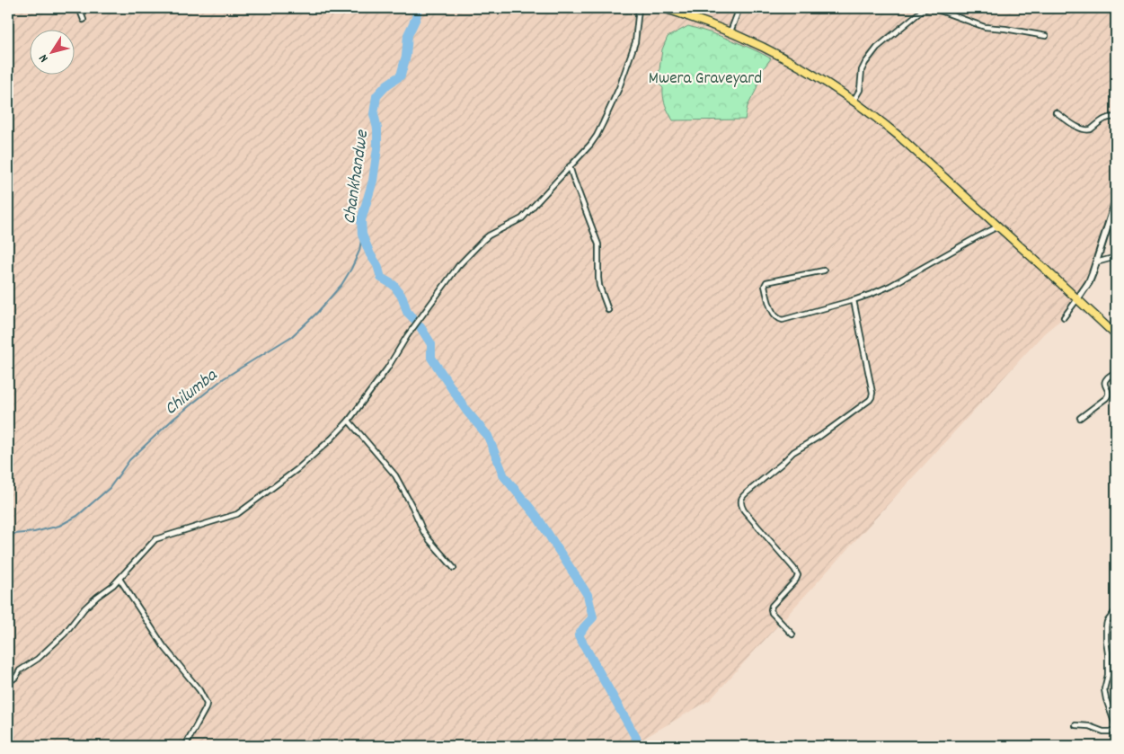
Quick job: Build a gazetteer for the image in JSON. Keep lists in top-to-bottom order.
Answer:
{
  "water": ["Chankhandwe", "Chilumba"],
  "parks": ["Mwera Graveyard"],
  "north": "bottom left"
}
